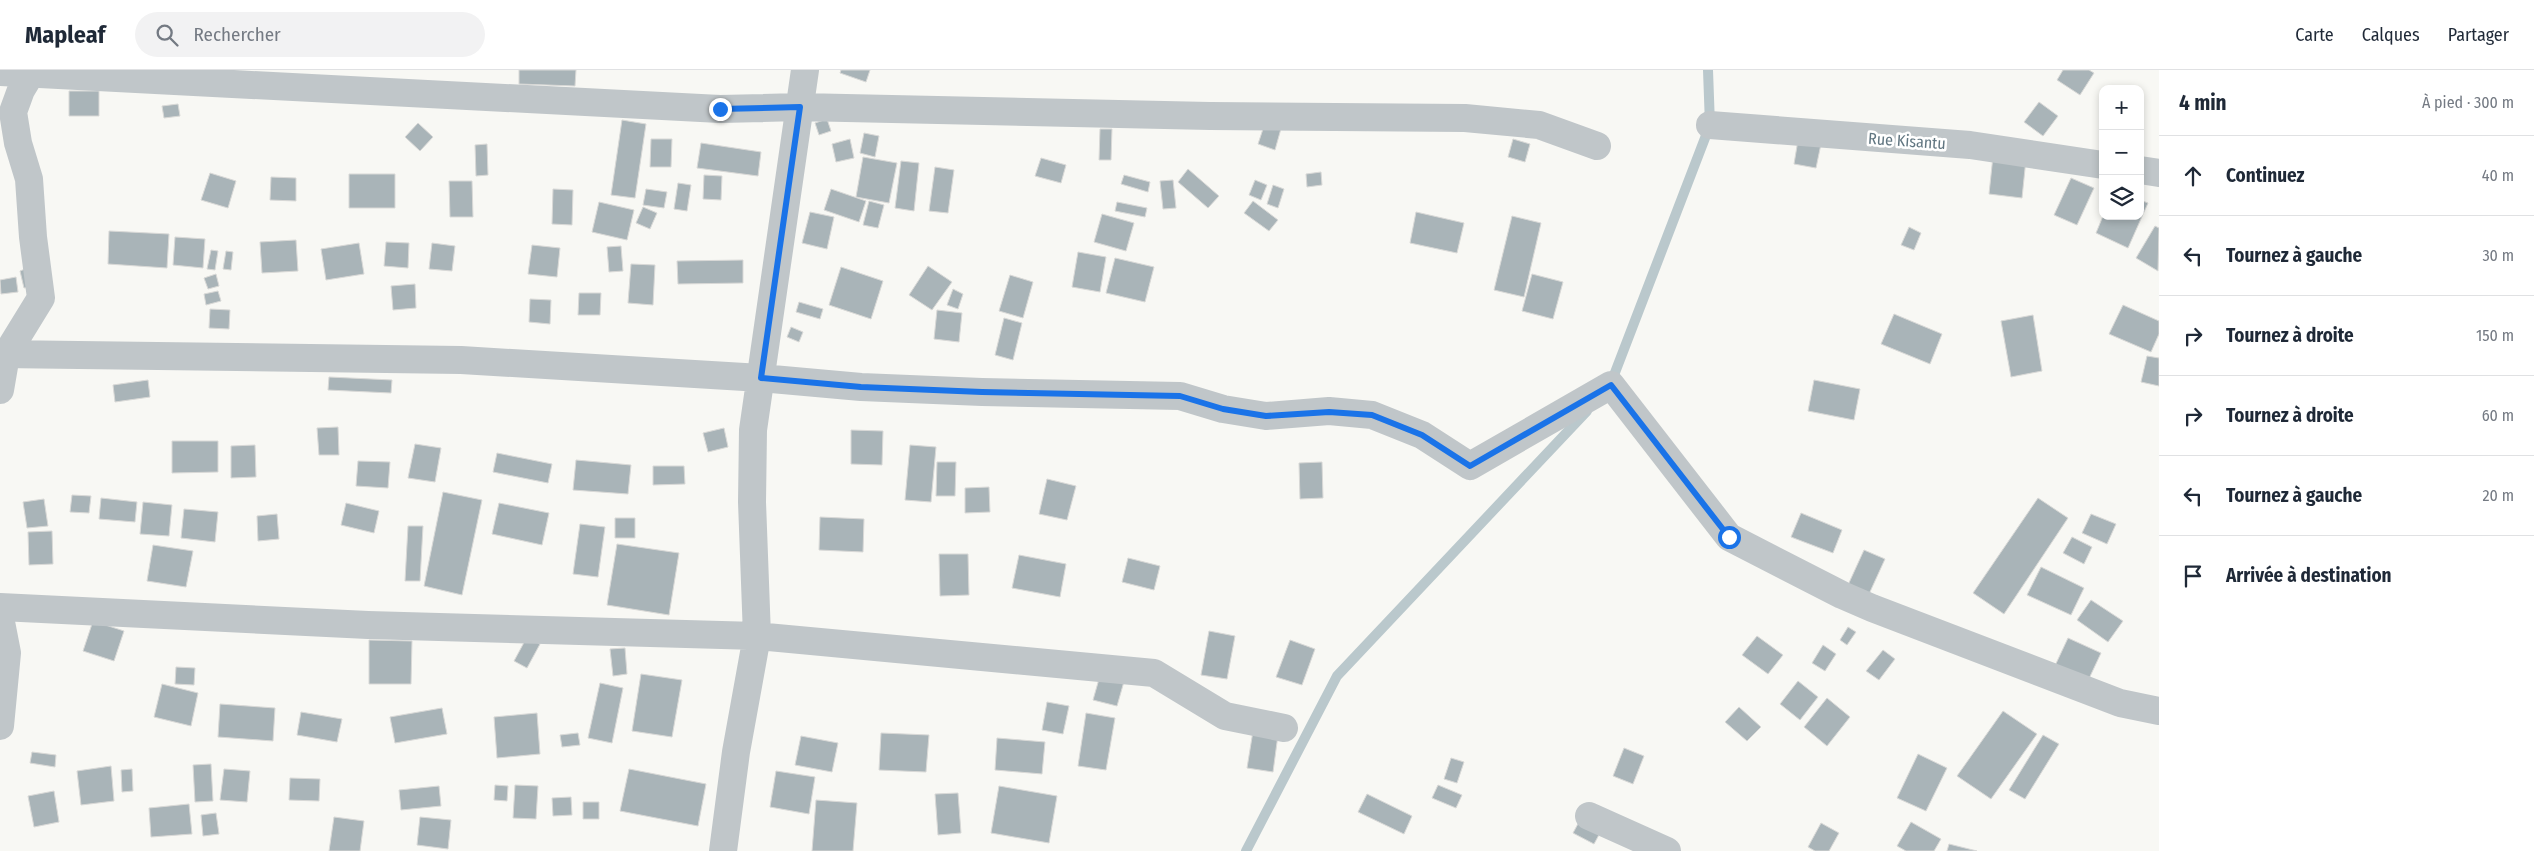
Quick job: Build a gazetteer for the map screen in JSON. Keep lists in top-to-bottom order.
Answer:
{
  "streets": {
    "street": ["Rue Kisantu"]
  },
  "page": {
    "header": "Mapleaf",
    "search": "Rechercher",
    "nav": ["Carte", "Calques", "Partager"],
    "heading": ["4 min", "À pied · 300 m"],
    "map_buttons": ["+", "−"],
    "list": [
      ["Continuez", "40 m"],
      ["Tournez à gauche", "30 m"],
      ["Tournez à droite", "150 m"],
      ["Tournez à droite", "60 m"],
      ["Tournez à gauche", "20 m"],
      "Arrivée à destination"
    ]
  }
}
